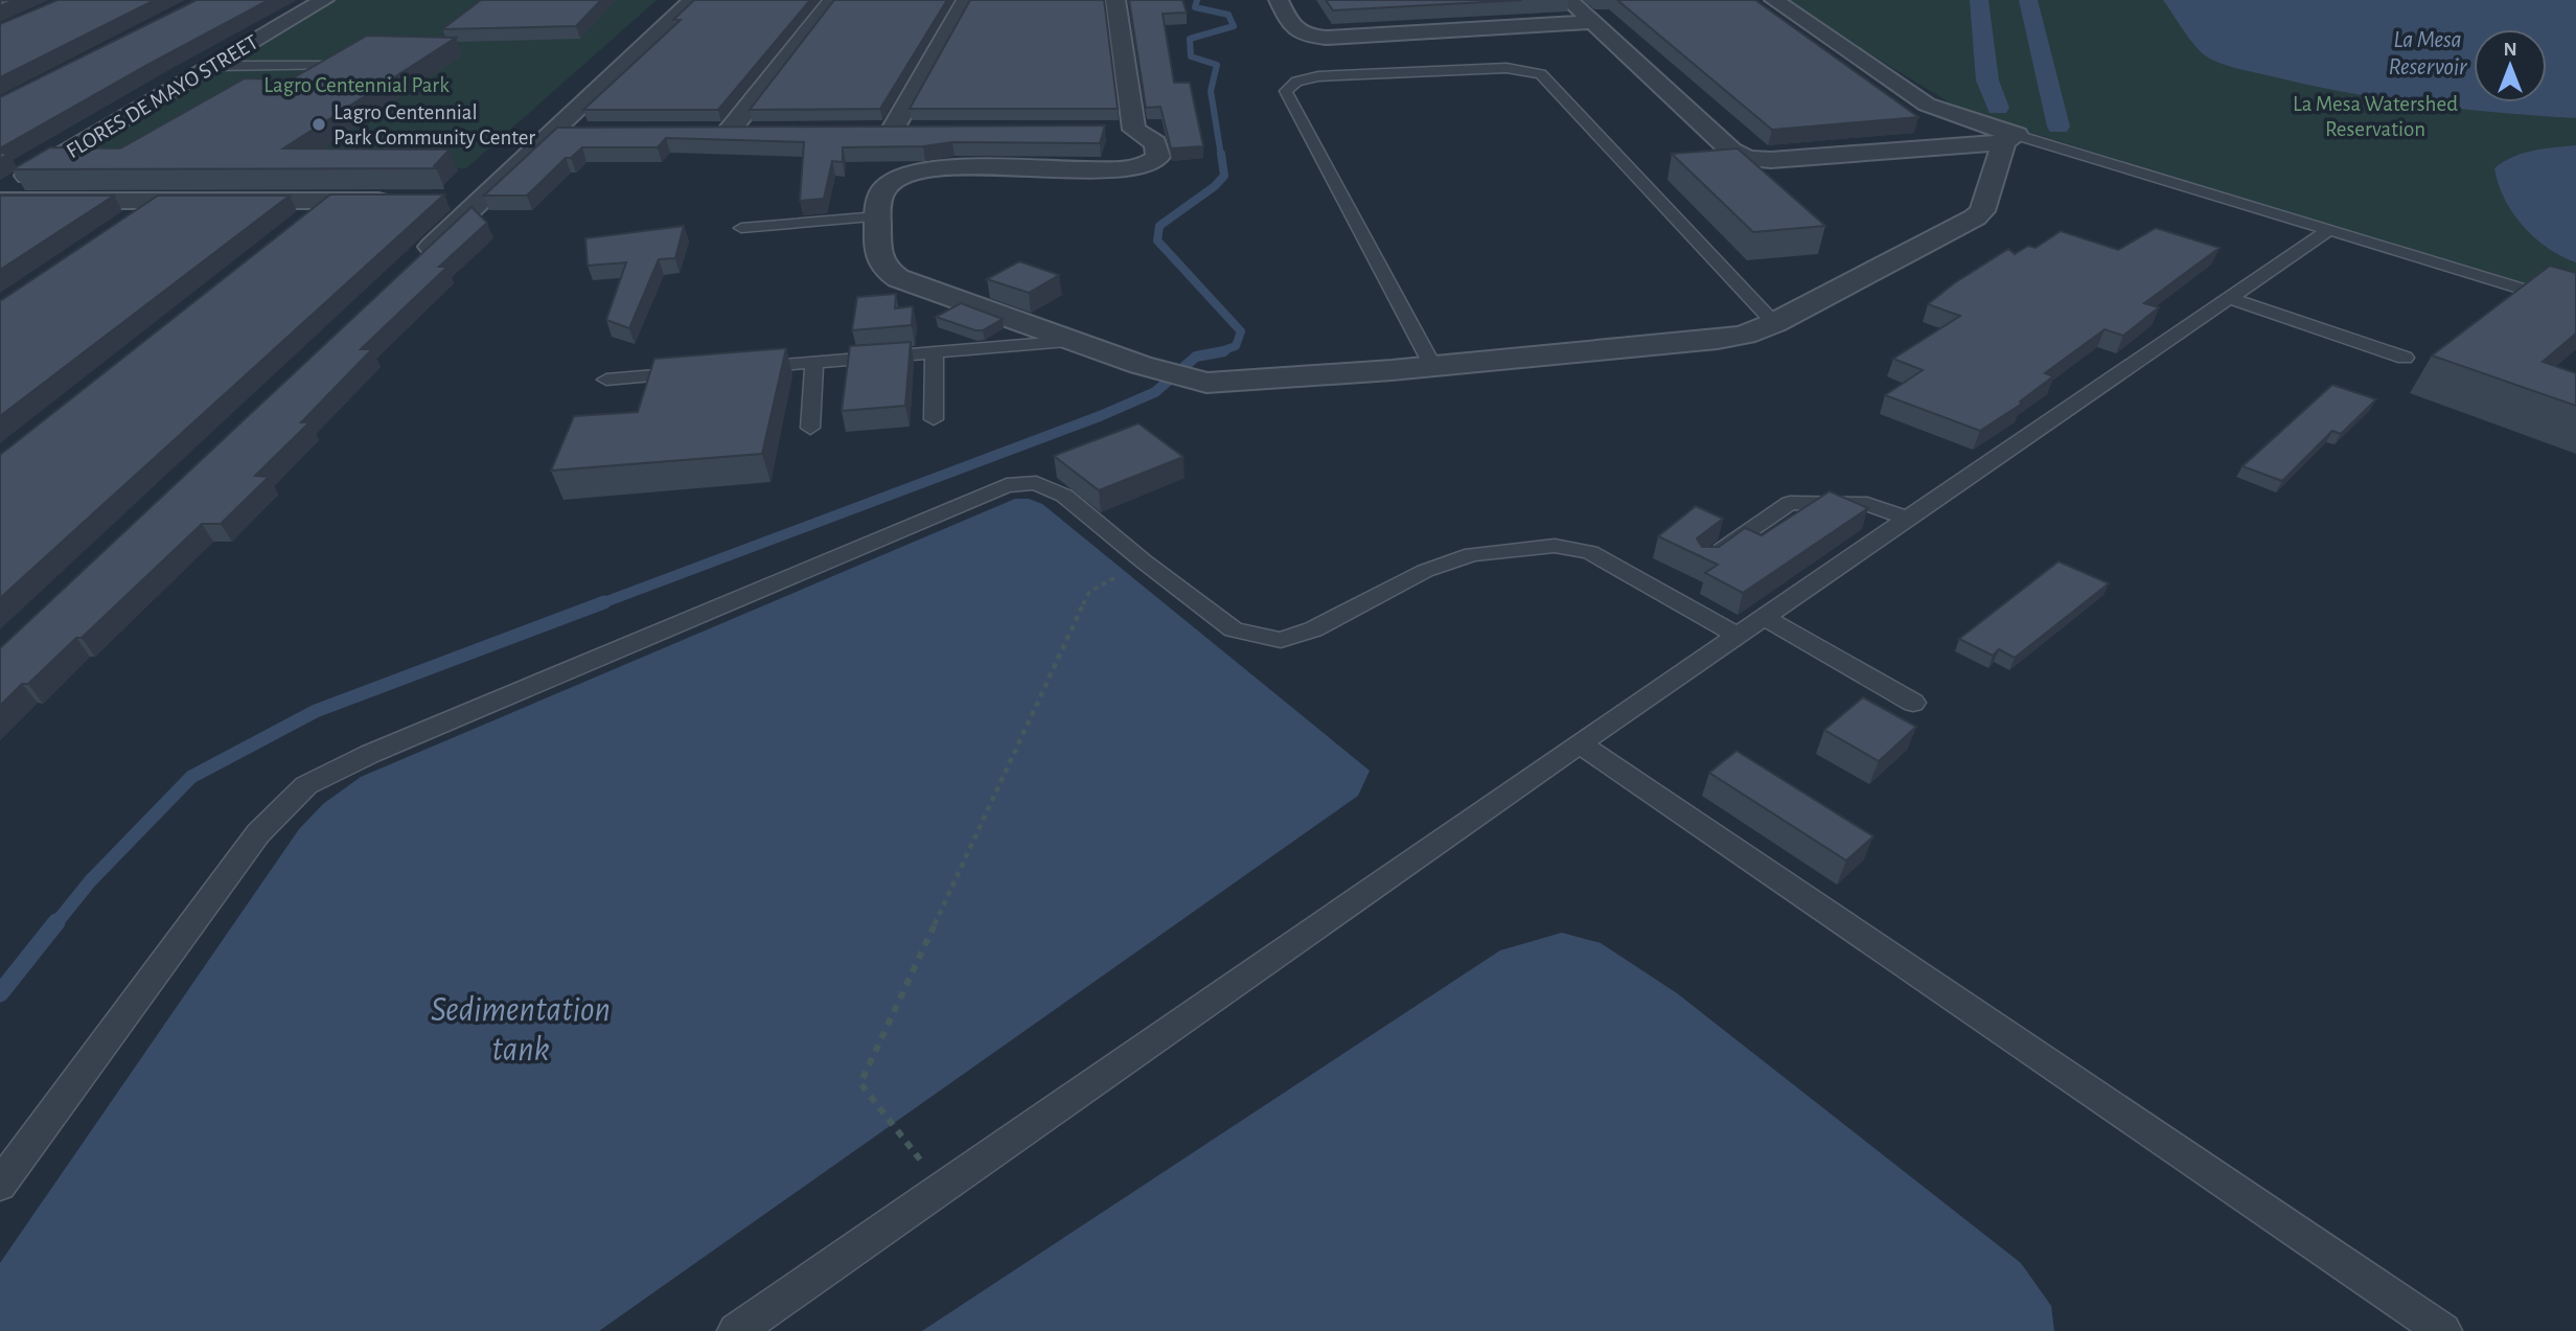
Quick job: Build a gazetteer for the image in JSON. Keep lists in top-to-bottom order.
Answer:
{
  "streets": {
    "street": ["FLORES DE MAYO STREET"]
  },
  "water": ["La Mesa Reservoir", "Sedimentation tank"],
  "parks": ["Lagro Centennial Park", "La Mesa Watershed Reservation"],
  "places": ["Lagro Centennial Park Community Center"],
  "north": "top"
}
